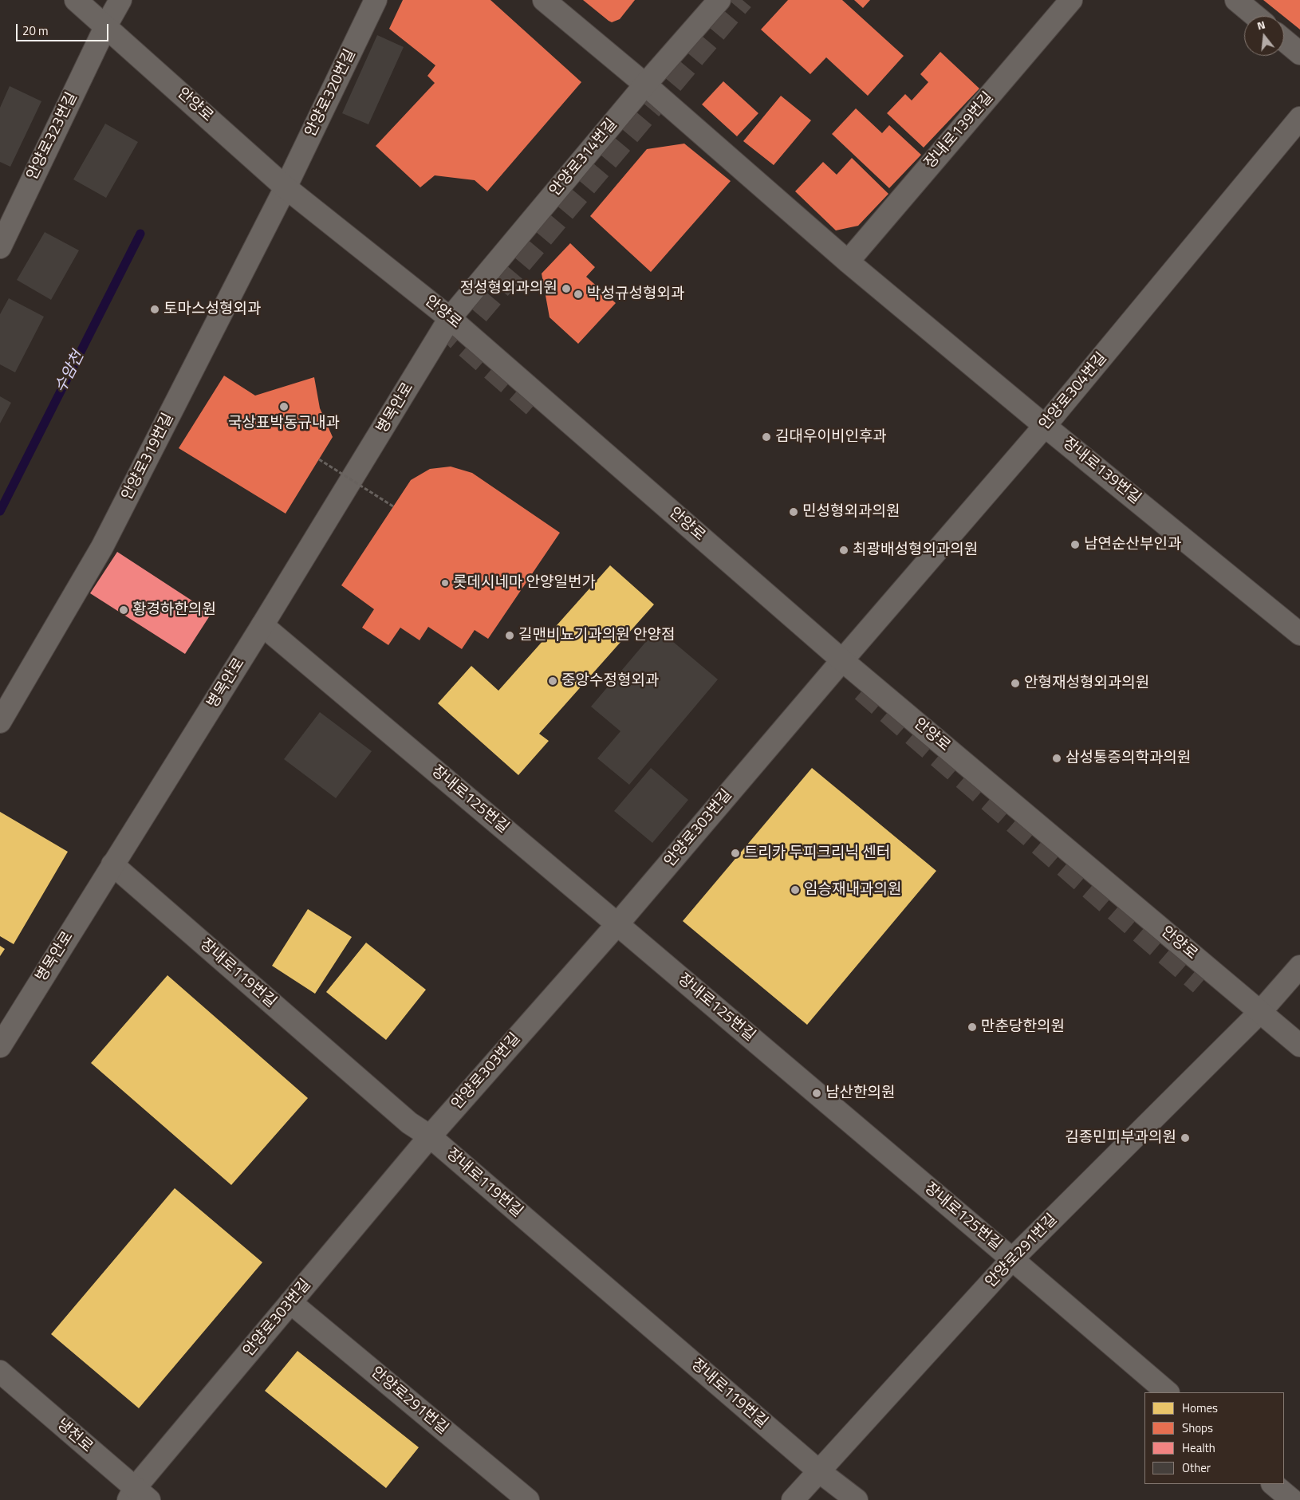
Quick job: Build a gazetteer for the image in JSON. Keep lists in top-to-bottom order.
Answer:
{
  "streets": {
    "street": [
      "안양로320번길",
      "안양로",
      "장내로139번길",
      "안양로323번길",
      "안양로314번길",
      "안양로304번길",
      "병목안로",
      "안양로319번길",
      "장내로125번길",
      "안양로303번길",
      "장내로119번길",
      "안양로291번길",
      "냉천로"
    ]
  },
  "crossings": [
    ["안양로320번길", "안양로"],
    ["안양로320번길", "안양로319번길"],
    ["안양로", "안양로323번길"],
    ["안양로", "안양로314번길"],
    ["안양로", "안양로304번길"],
    ["안양로", "병목안로"],
    ["안양로", "안양로319번길"],
    ["안양로", "안양로303번길"],
    ["안양로", "안양로291번길"],
    ["장내로139번길", "안양로314번길"],
    ["장내로139번길", "안양로304번길"],
    ["안양로314번길", "병목안로"],
    ["안양로304번길", "안양로303번길"],
    ["병목안로", "장내로125번길"],
    ["병목안로", "장내로119번길"],
    ["장내로125번길", "안양로303번길"],
    ["장내로125번길", "안양로291번길"],
    ["안양로303번길", "장내로119번길"],
    ["안양로303번길", "안양로291번길"],
    ["안양로303번길", "냉천로"],
    ["장내로119번길", "안양로291번길"]
  ],
  "water": ["수암천"],
  "places": [
    "정성형외과의원",
    "박성규성형외과",
    "토마스성형외과",
    "국상표박동규내과",
    "김대우이비인후과",
    "민성형외과의원",
    "남연순산부인과",
    "최광배성형외과의원",
    "롯데시네마 안양일번가",
    "황경하한의원",
    "길맨비뇨기과의원 안양점",
    "중앙수정형외과",
    "안형재성형외과의원",
    "삼성통증의학과의원",
    "트리카 두피크리닉 센터",
    "임승재내과의원",
    "만춘당한의원",
    "남산한의원",
    "김종민피부과의원"
  ],
  "legend": [
    "Homes",
    "Shops",
    "Health",
    "Other"
  ],
  "scale_bar": "20 m",
  "north": "top"
}
